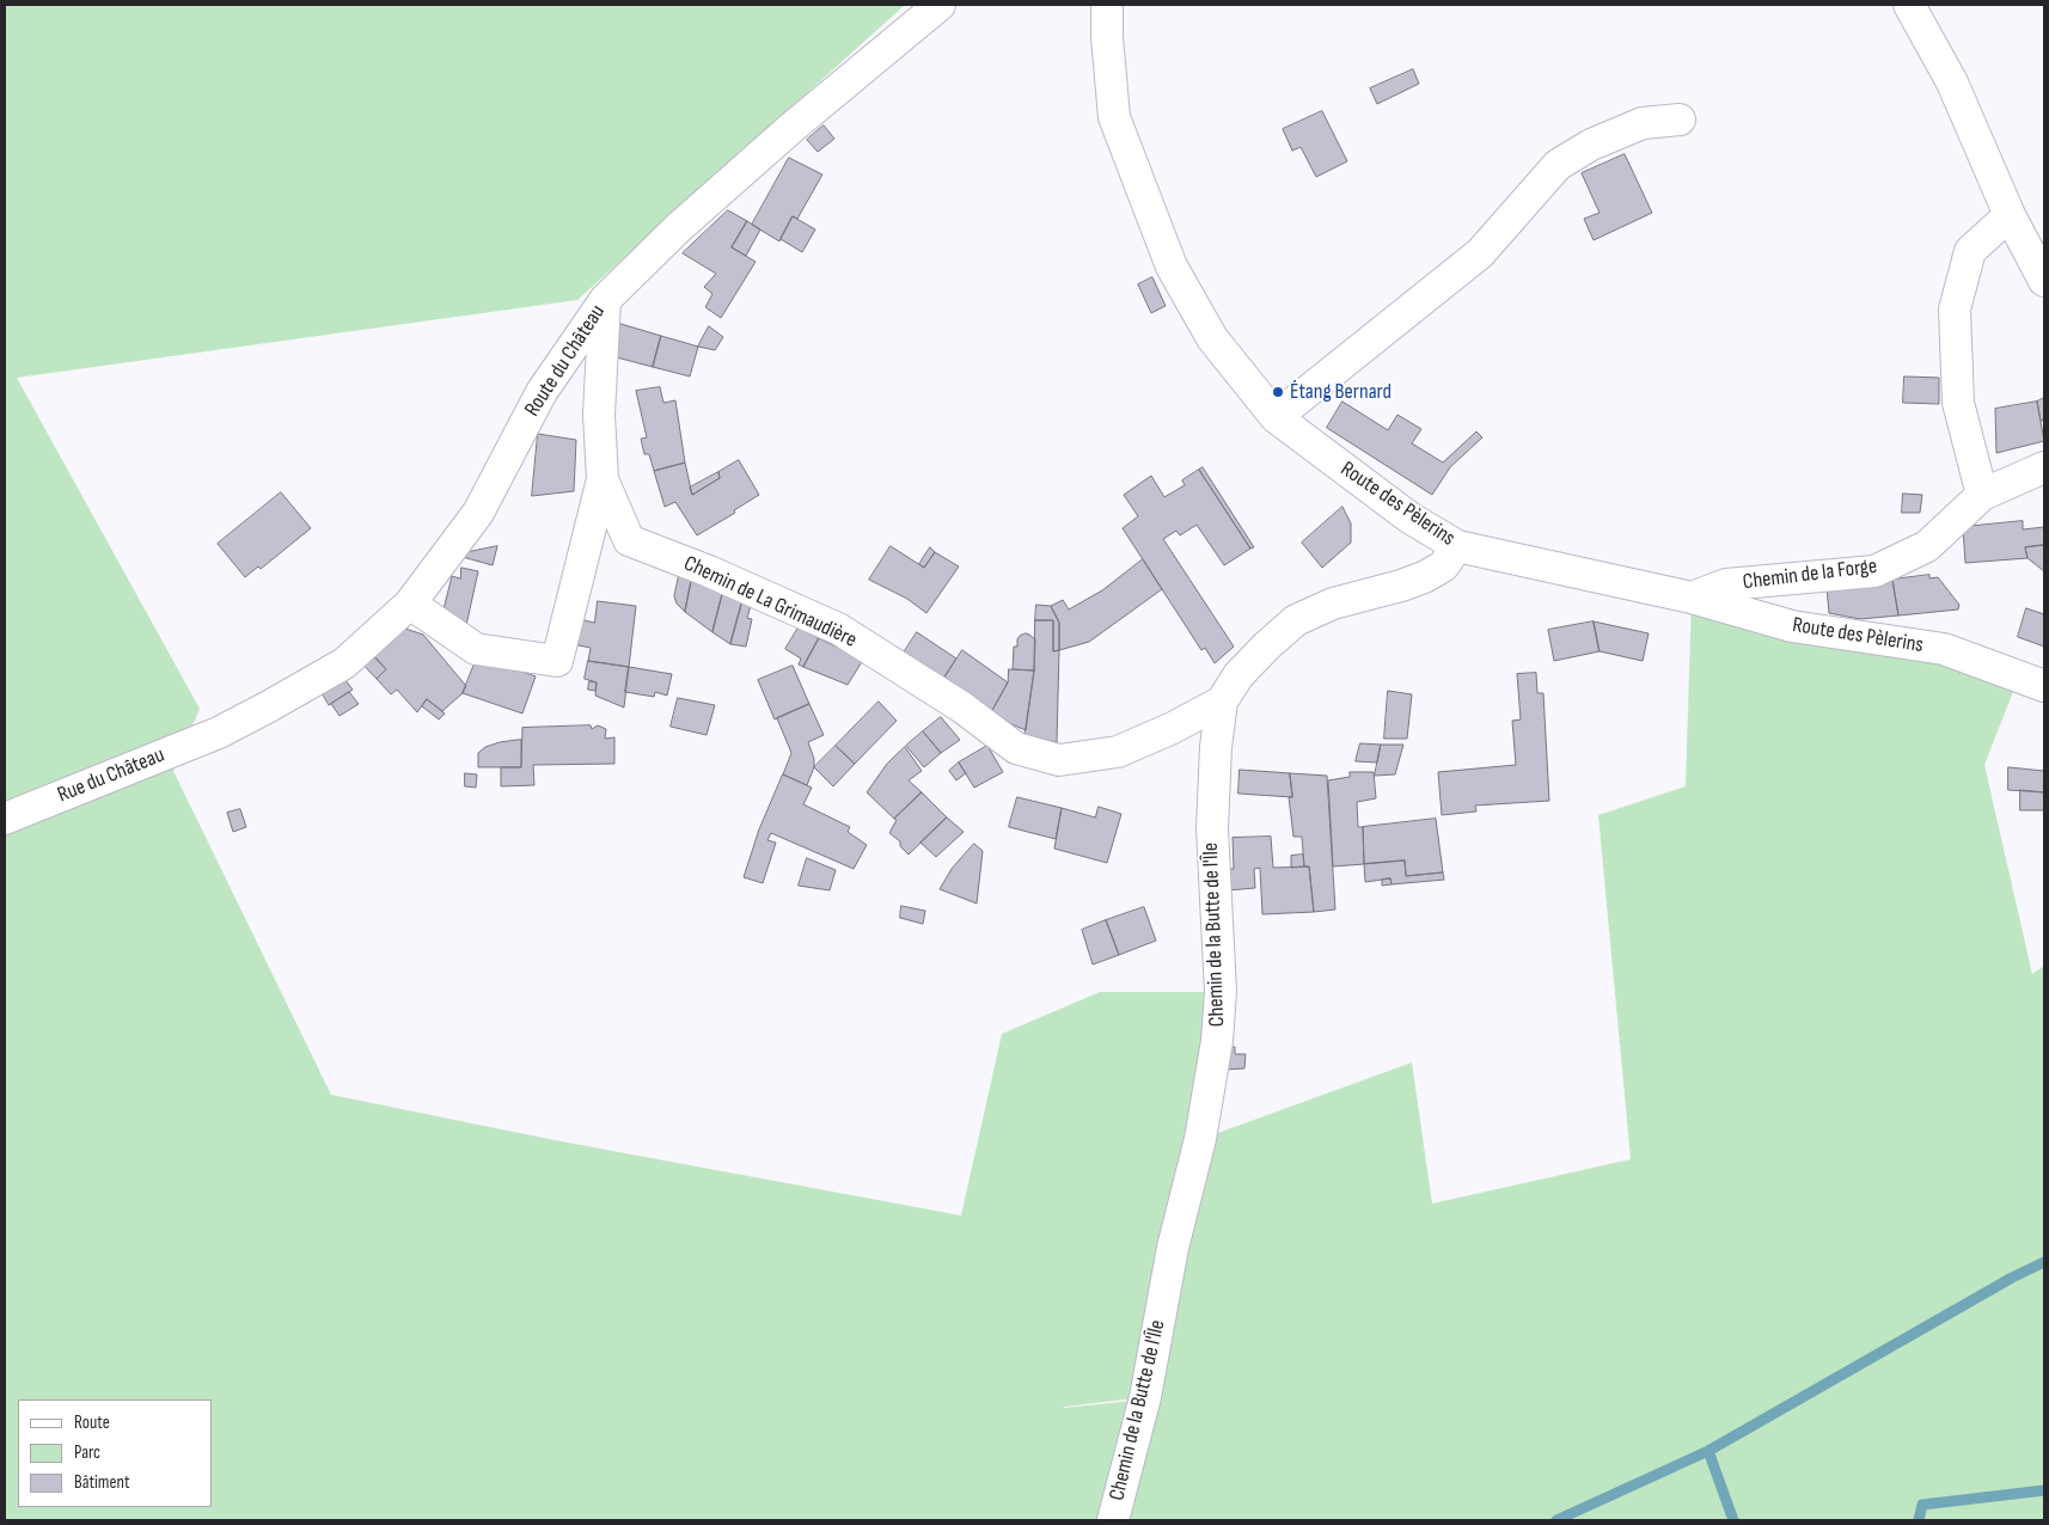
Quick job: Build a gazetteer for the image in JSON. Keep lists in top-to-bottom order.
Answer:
{
  "streets": {
    "street": [
      "Route du Château",
      "Route des Pèlerins",
      "Chemin de la Forge",
      "Chemin de La Grimaudière",
      "Rue du Château",
      "Chemin de la Butte de l'Île"
    ]
  },
  "crossings": [
    ["Route du Château", "Chemin de La Grimaudière"],
    ["Route du Château", "Rue du Château"],
    ["Route des Pèlerins", "Chemin de la Forge"],
    ["Route des Pèlerins", "Chemin de la Butte de l'Île"],
    ["Chemin de La Grimaudière", "Chemin de la Butte de l'Île"]
  ],
  "places": ["Étang Bernard"],
  "legend": ["Route", "Parc", "Bâtiment"]
}
